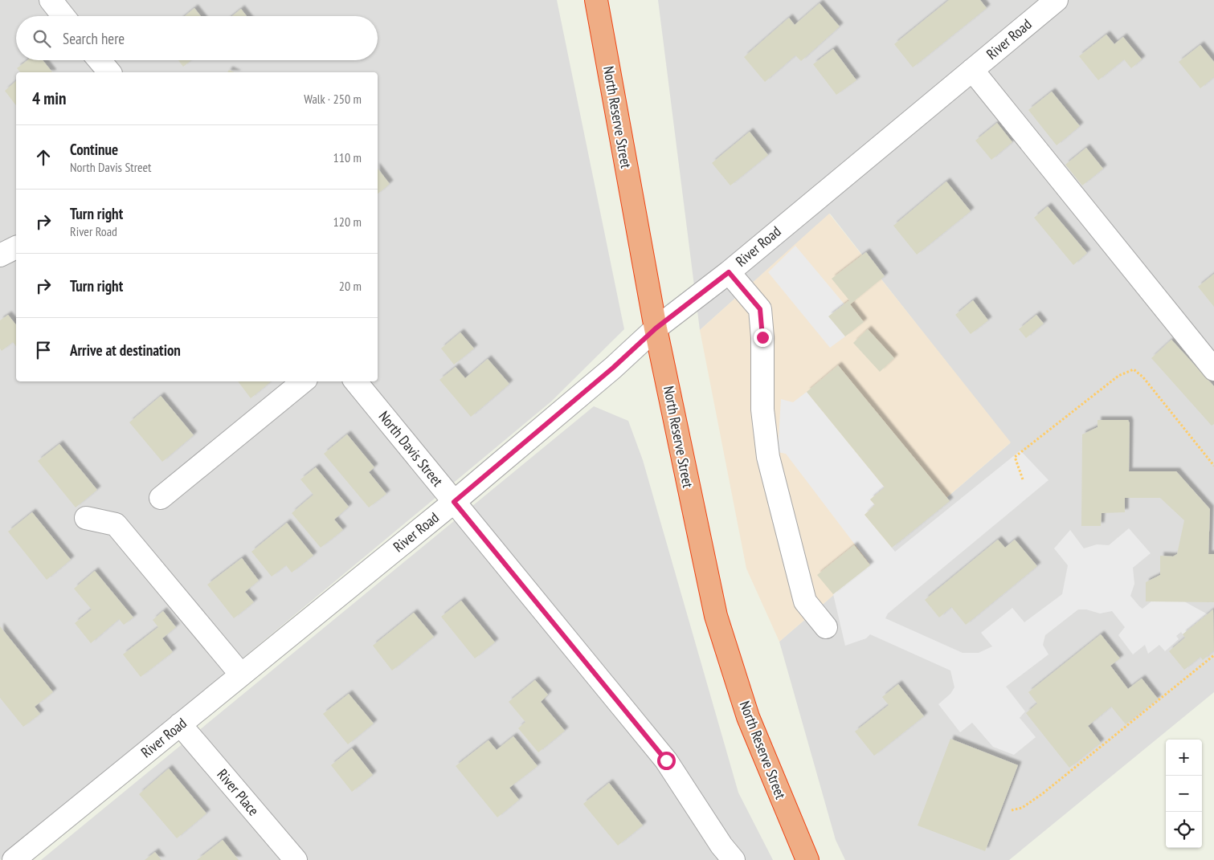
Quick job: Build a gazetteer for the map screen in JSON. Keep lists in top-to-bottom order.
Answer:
{
  "streets": {
    "highway": ["North Reserve Street"],
    "street": ["River Road", "North Davis Street", "River Place"]
  },
  "crossings": [
    ["River Road", "North Reserve Street"],
    ["River Road", "North Davis Street"],
    ["River Road", "River Place"]
  ],
  "page": {
    "search": "Search here",
    "heading": ["4 min", "Walk · 250 m"],
    "list": [
      ["Continue", "North Davis Street", "110 m"],
      ["Turn right", "River Road", "120 m"],
      ["Turn right", "20 m"],
      "Arrive at destination"
    ],
    "map_buttons": ["+", "−"]
  }
}
